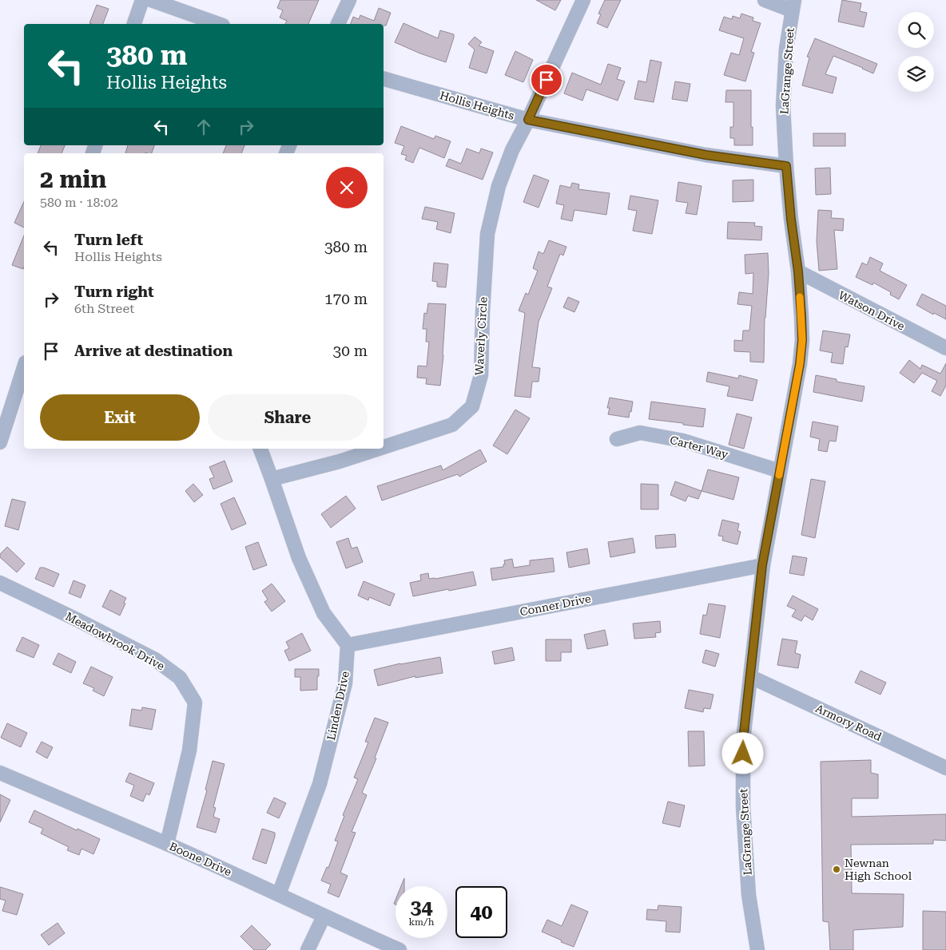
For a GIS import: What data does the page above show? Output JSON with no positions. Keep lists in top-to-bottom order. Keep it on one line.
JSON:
{"streets":{"street":["LaGrange Street","Hollis Heights","Watson Drive","Waverly Circle","Carter Way","Conner Drive","Meadowbrook Drive","Linden Drive","Armory Road","Boone Drive"]},"crossings":[["LaGrange Street","Hollis Heights"],["LaGrange Street","Watson Drive"],["LaGrange Street","Carter Way"],["LaGrange Street","Conner Drive"],["LaGrange Street","Armory Road"],["Hollis Heights","Waverly Circle"],["Conner Drive","Linden Drive"],["Meadowbrook Drive","Boone Drive"],["Linden Drive","Boone Drive"]],"places":["Newnan High School"],"page":{"turn":["380 m","Hollis Heights"],"heading":["2 min","580 m · 18:02"],"list":[{"name":"Turn left","note":"Hollis Heights","value":"380 m"},{"name":"Turn right","note":"6th Street","value":"170 m"},{"name":"Arrive at destination","value":"30 m"}],"buttons":["Exit","Share"],"speed":"34 km/h","limit":"40"}}
